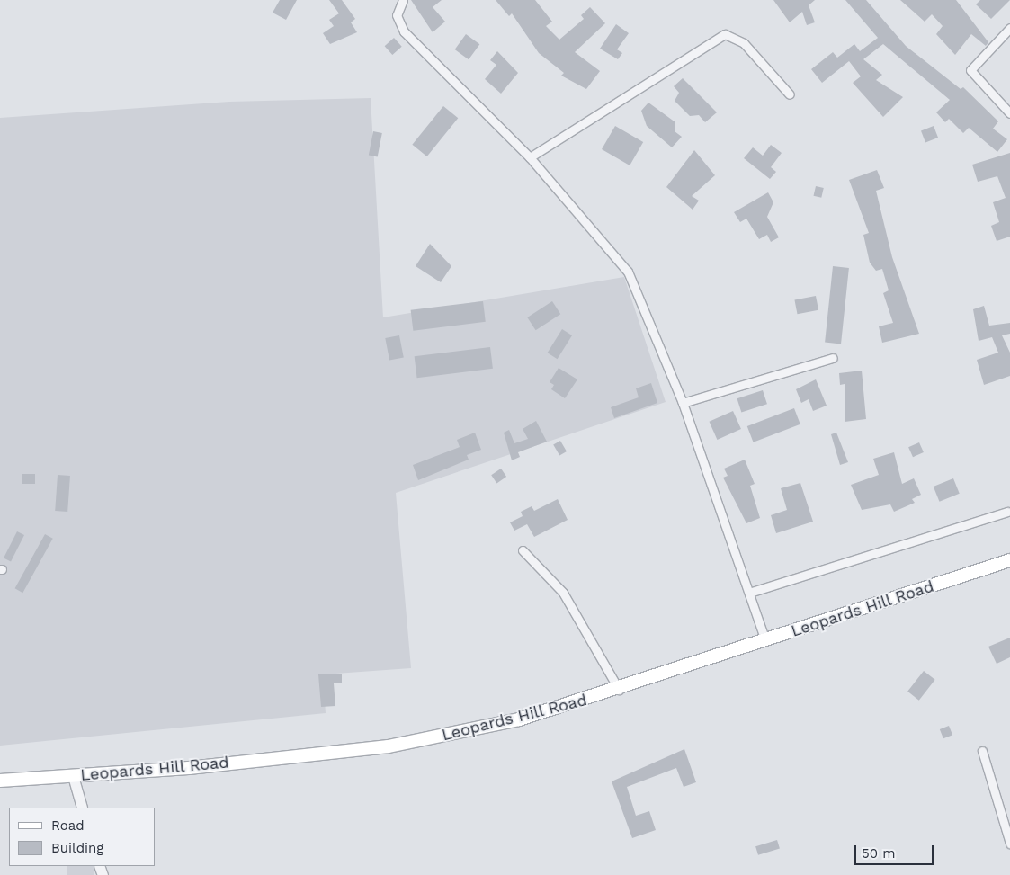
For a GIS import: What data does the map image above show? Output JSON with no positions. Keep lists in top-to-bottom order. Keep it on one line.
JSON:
{"streets":{"main road":["Leopards Hill Road"]},"legend":["Road","Building"],"scale_bar":"50 m"}
